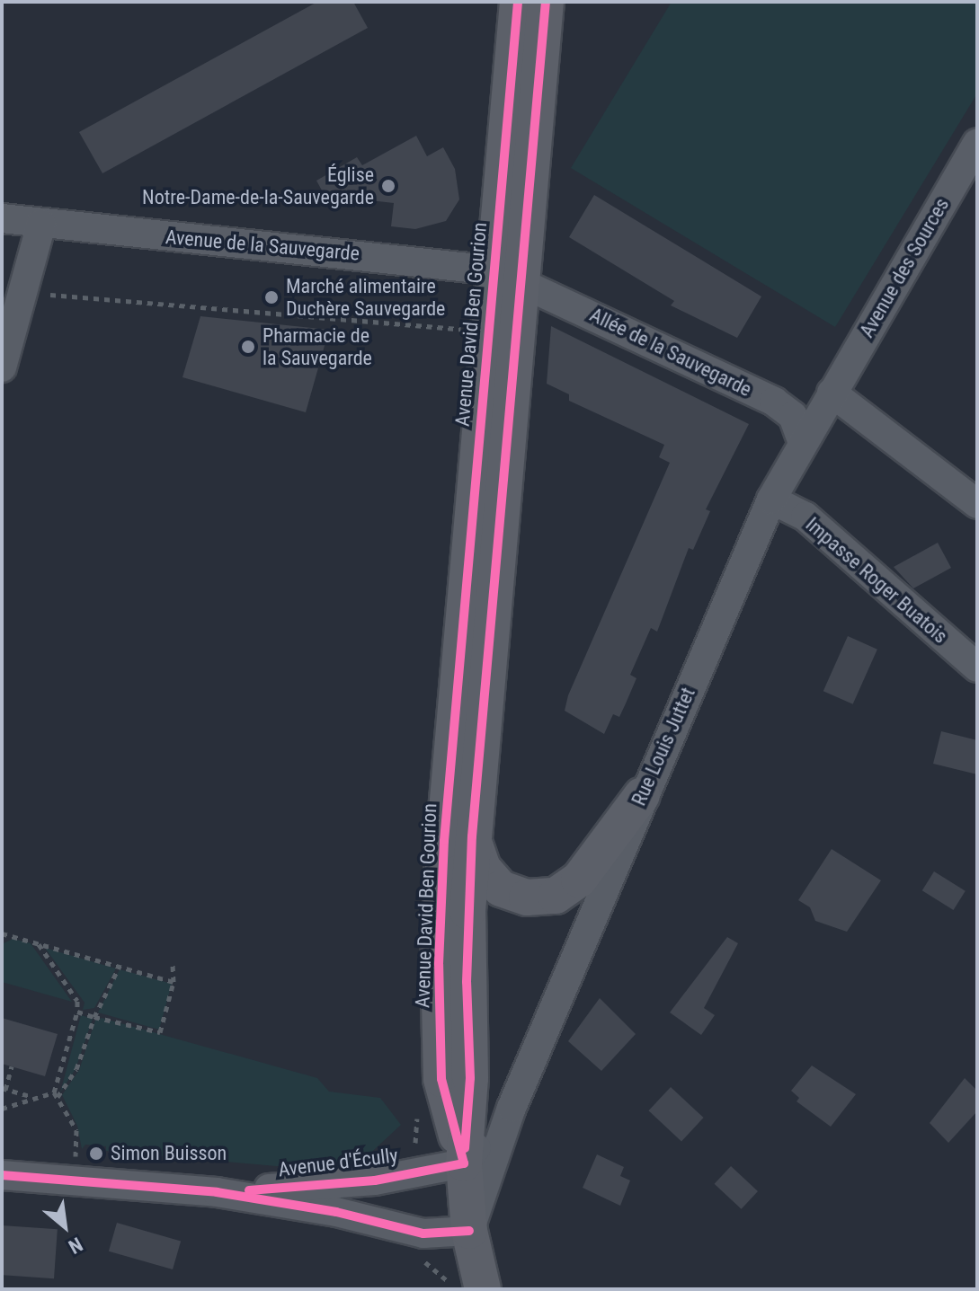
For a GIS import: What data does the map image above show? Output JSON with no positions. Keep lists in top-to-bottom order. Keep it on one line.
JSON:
{"streets":{"main road":["Avenue David Ben Gourion"],"street":["Avenue de la Sauvegarde","Avenue des Sources","Allée de la Sauvegarde","Impasse Roger Buatois","Rue Louis Juttet","Avenue d'Écully"]},"crossings":[["Avenue de la Sauvegarde","Avenue David Ben Gourion"],["Avenue de la Sauvegarde","Allée de la Sauvegarde"],["Avenue des Sources","Rue Louis Juttet"],["Avenue David Ben Gourion","Allée de la Sauvegarde"],["Avenue David Ben Gourion","Rue Louis Juttet"],["Avenue David Ben Gourion","Avenue d'Écully"],["Allée de la Sauvegarde","Rue Louis Juttet"],["Impasse Roger Buatois","Rue Louis Juttet"],["Rue Louis Juttet","Avenue d'Écully"]],"places":["Église Notre-Dame-de-la-Sauvegarde","Marché alimentaire Duchère Sauvegarde","Pharmacie de la Sauvegarde","Simon Buisson"],"north":"bottom right"}
